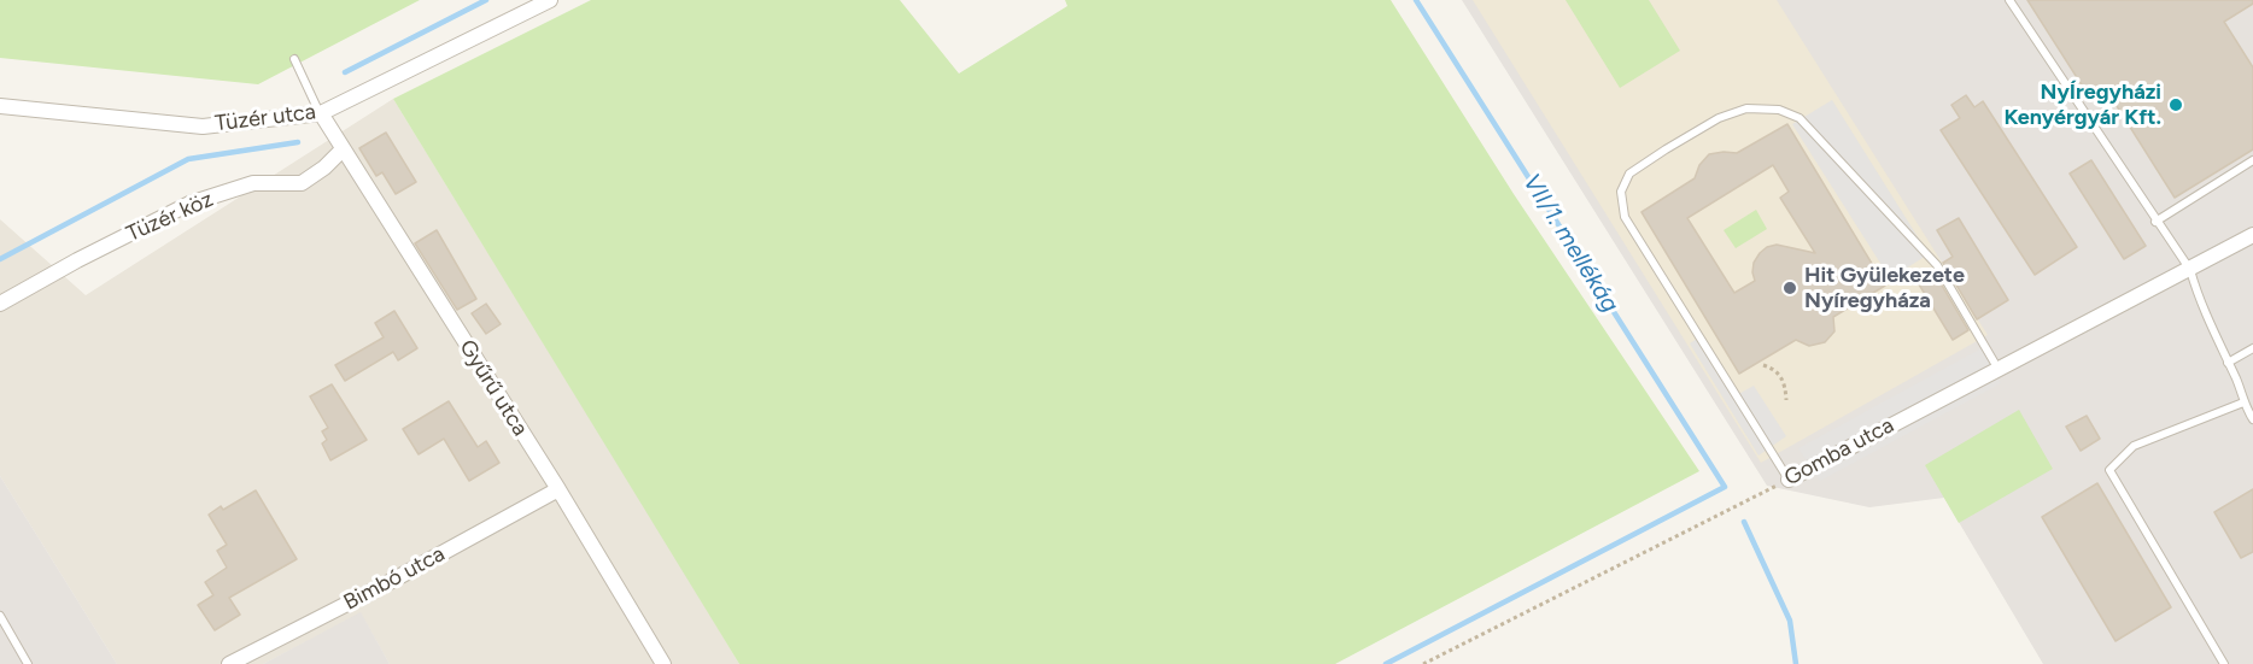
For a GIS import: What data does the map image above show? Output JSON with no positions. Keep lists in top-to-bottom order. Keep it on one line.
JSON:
{"streets":{"street":["Tüzér utca","Tüzér köz","Gyűrű utca","Gomba utca","Bimbó utca"]},"crossings":[["Tüzér utca","Gyűrű utca"],["Tüzér köz","Gyűrű utca"],["Gyűrű utca","Bimbó utca"]],"water":["VII/1. mellékág"],"places":["NyÍregyházi Kenyérgyár Kft.","Hit Gyülekezete Nyíregyháza"]}
